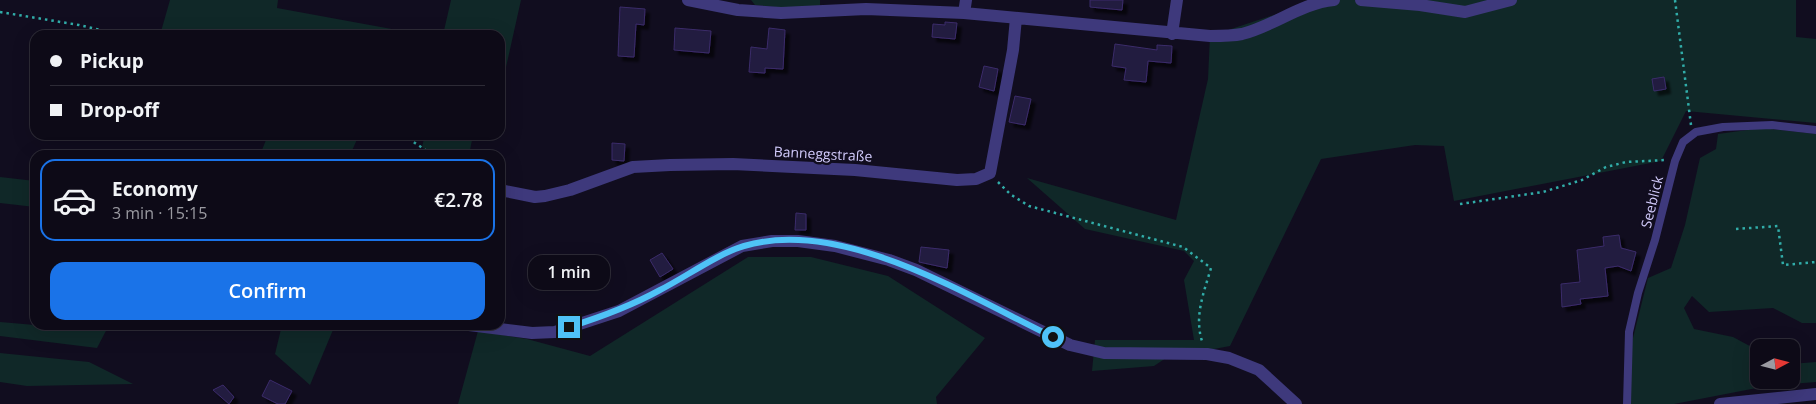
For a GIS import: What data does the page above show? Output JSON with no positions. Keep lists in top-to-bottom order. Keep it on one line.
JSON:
{"streets":{"street":["Banneggstraße"],"lane":["Seeblick"]},"north":"right","page":{"banner":["Pickup","Drop-off"],"list":[{"name":"Economy","note":"3 min · 15:15","value":"€2.78"}],"buttons":"Confirm","bubble":"1 min"}}
